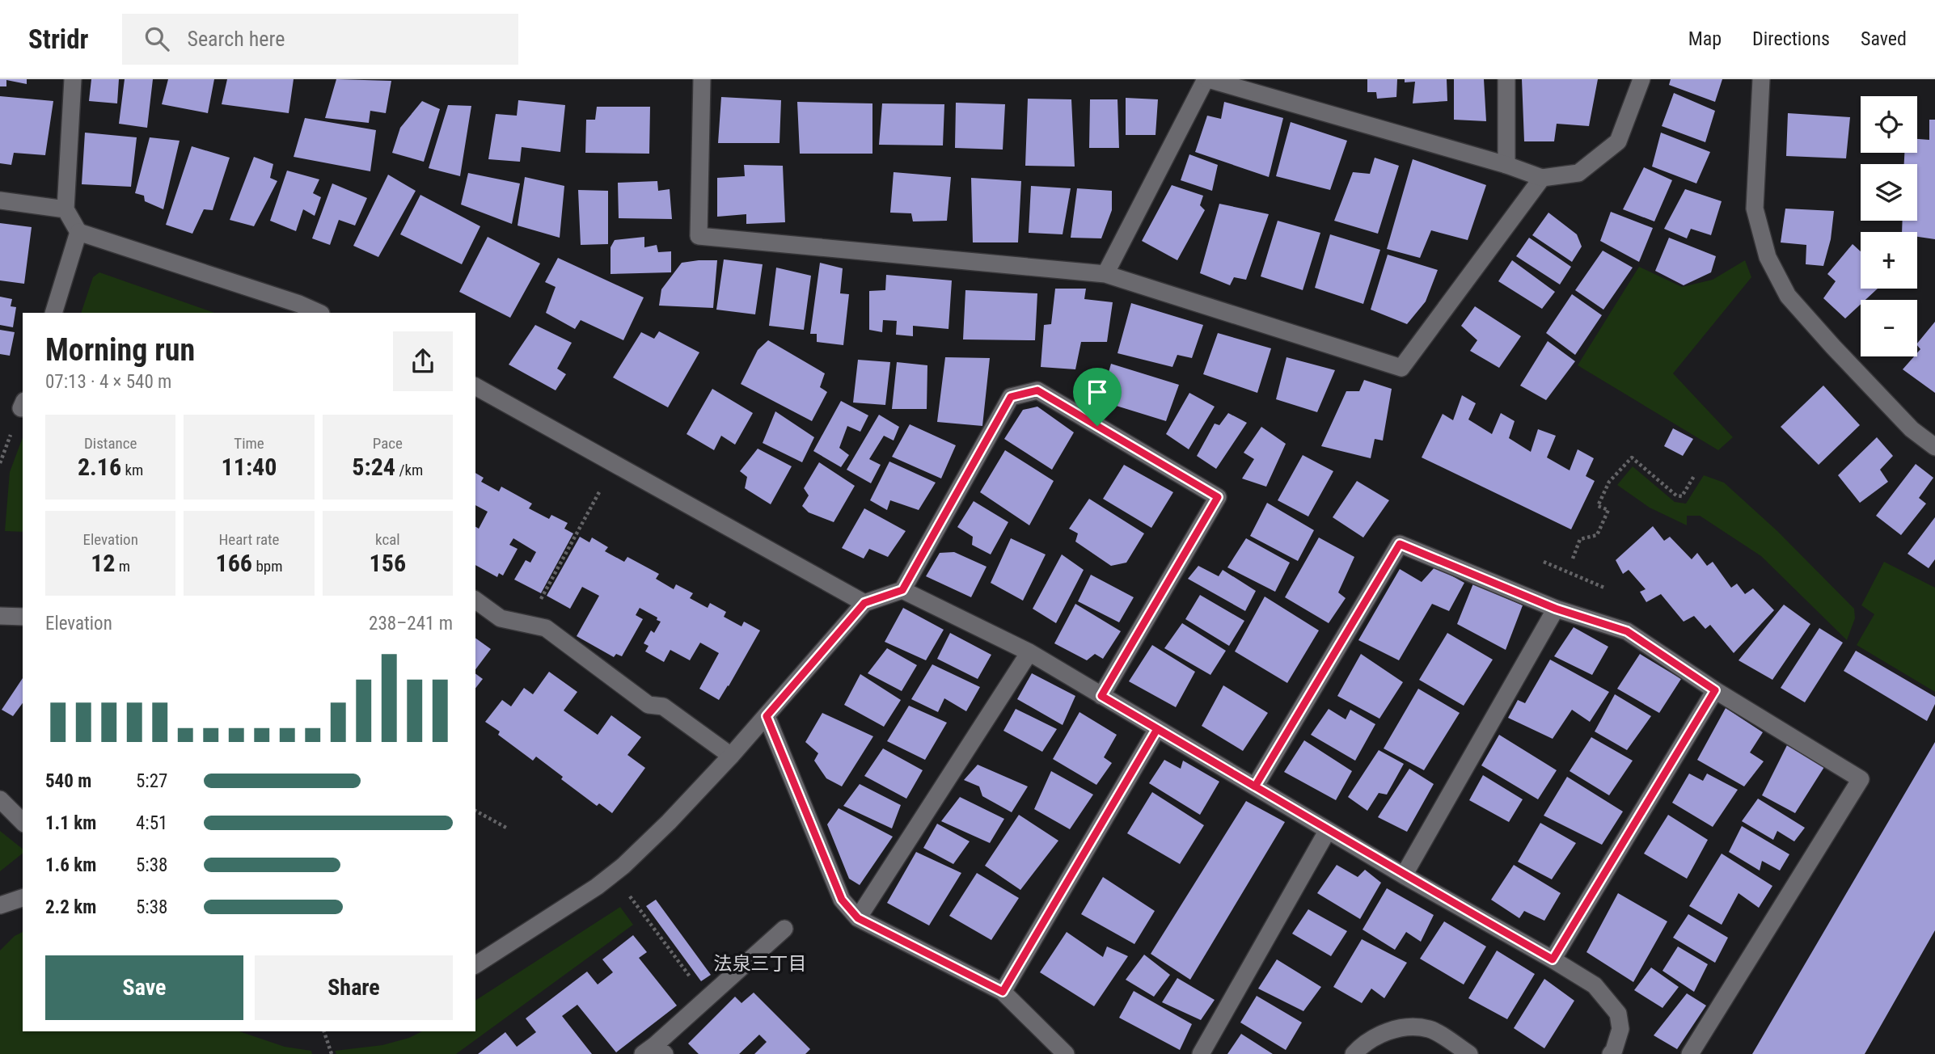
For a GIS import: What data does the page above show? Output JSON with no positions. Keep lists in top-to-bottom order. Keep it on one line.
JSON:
{"districts":["法泉三丁目"],"page":{"header":"Stridr","search":"Search here","nav":["Map","Directions","Saved"],"map_buttons":["+","−"],"heading":["Morning run","07:13 · 4 × 540 m"],"stats":[["Distance","2.16 km"],["Time","11:40"],["Pace","5:24 /km"],["Elevation","12 m"],["Heart rate","166 bpm"],["kcal","156"]],"chart":["Elevation","238–241 m"],"list":[{"name":"540 m","note":"5:27"},{"name":"1.1 km","note":"4:51"},{"name":"1.6 km","note":"5:38"},{"name":"2.2 km","note":"5:38"}],"buttons":["Save","Share"]}}
